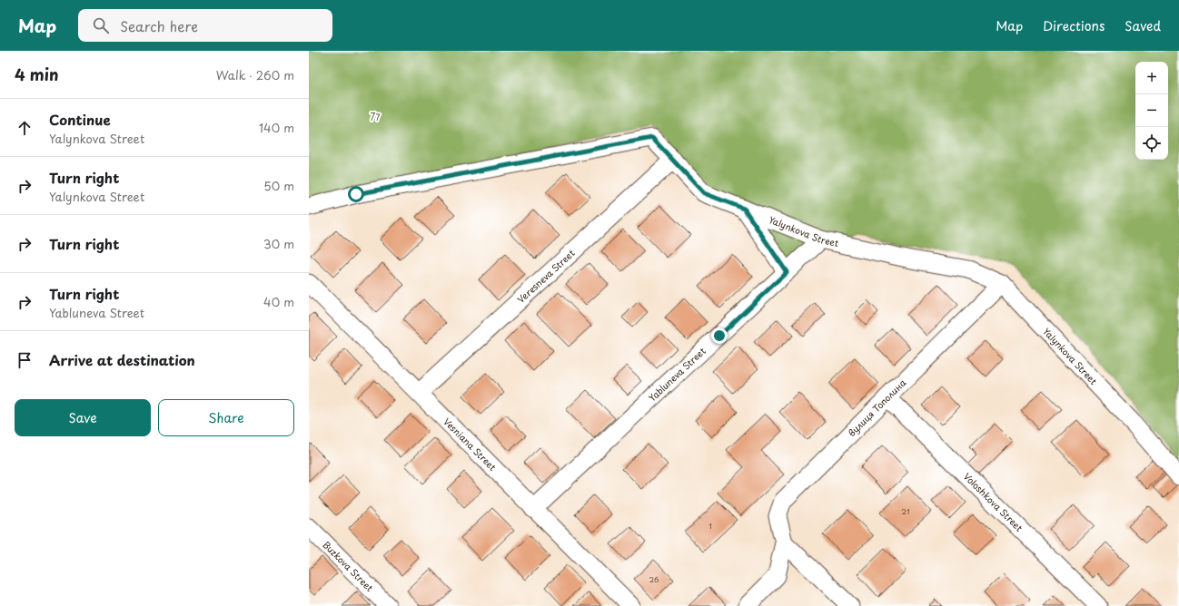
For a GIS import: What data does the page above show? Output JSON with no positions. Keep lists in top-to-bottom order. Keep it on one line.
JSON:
{"streets":{"street":["Yalynkova Street","Veresneva Street","Yabluneva Street","вулиця Тополина","Vesniana Street","Voloshkova Street","Buzkova Street"]},"crossings":[["Yalynkova Street","Veresneva Street"],["Yalynkova Street","Yabluneva Street"],["Yalynkova Street","вулиця Тополина"],["Veresneva Street","Vesniana Street"],["Yabluneva Street","Vesniana Street"],["вулиця Тополина","Voloshkova Street"]],"parks":["77"],"house_numbers":["21","1","26"],"page":{"header":"Map","search":"Search here","nav":["Map","Directions","Saved"],"heading":["4 min","Walk · 260 m"],"map_buttons":["+","−"],"list":[["Continue","Yalynkova Street","140 m"],["Turn right","Yalynkova Street","50 m"],["Turn right","30 m"],["Turn right","Yabluneva Street","40 m"],"Arrive at destination"],"buttons":["Save","Share"]}}
